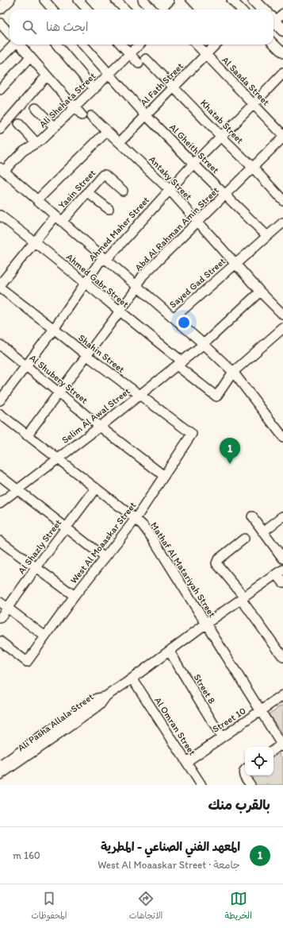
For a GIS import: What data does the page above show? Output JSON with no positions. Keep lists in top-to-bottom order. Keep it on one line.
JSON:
{"streets":{"street":["Al Saada Street","Al Fath Street","Ali Shehata Street","Khatab Street","Al Gheith Street","Antaky Street","Yasin Street","Ahmed Maher Street","Abd Al Rahman Amin Street","Ahmed Gabr Street","Sayed Gad Street","Shahin Street","Al Shubery Street","Selim Al Awal Street","West Al Moaaskar Street","Al Shazly Street","Mathaf Al Matariyah Street","Street 8","Street 10","Ali Pasha Allala Street","Al Omran Street"]},"crossings":[["Al Saada Street","Al Fath Street"],["Al Saada Street","Ahmed Maher Street"],["Al Saada Street","Abd Al Rahman Amin Street"],["Al Fath Street","Khatab Street"],["Al Fath Street","Al Gheith Street"],["Al Fath Street","Antaky Street"],["Ali Shehata Street","Khatab Street"],["Ali Shehata Street","Al Gheith Street"],["Khatab Street","Ahmed Maher Street"],["Khatab Street","Abd Al Rahman Amin Street"],["Al Gheith Street","Ahmed Maher Street"],["Al Gheith Street","Abd Al Rahman Amin Street"],["Al Gheith Street","Sayed Gad Street"],["Antaky Street","Ahmed Maher Street"],["Antaky Street","Abd Al Rahman Amin Street"],["Antaky Street","Sayed Gad Street"],["Antaky Street","Selim Al Awal Street"],["Yasin Street","Ahmed Gabr Street"],["Ahmed Maher Street","Ahmed Gabr Street"],["Ahmed Maher Street","Shahin Street"],["Ahmed Maher Street","Al Shubery Street"],["Abd Al Rahman Amin Street","Ahmed Gabr Street"],["Abd Al Rahman Amin Street","Shahin Street"],["Abd Al Rahman Amin Street","Al Shubery Street"],["Abd Al Rahman Amin Street","Mathaf Al Matariyah Street"],["Ahmed Gabr Street","Selim Al Awal Street"],["Shahin Street","Selim Al Awal Street"],["Shahin Street","West Al Moaaskar Street"],["Al Shubery Street","Selim Al Awal Street"],["Al Shubery Street","West Al Moaaskar Street"],["Selim Al Awal Street","Mathaf Al Matariyah Street"],["West Al Moaaskar Street","Mathaf Al Matariyah Street"],["Al Shazly Street","Mathaf Al Matariyah Street"],["Mathaf Al Matariyah Street","Street 10"],["Mathaf Al Matariyah Street","Ali Pasha Allala Street"],["Street 8","Street 10"],["Street 8","Ali Pasha Allala Street"],["Street 10","Al Omran Street"],["Ali Pasha Allala Street","Al Omran Street"]],"page":{"search":"ابحث هنا","pins":"1","heading":"بالقرب منك","list":[{"mark":"1","name":"المعهد الفني الصناعي - المطرية","note":"جامعة · West Al Moaaskar Street","value":"160 m"}],"nav":["الخريطة","الاتجاهات","المحفوظات"]}}
